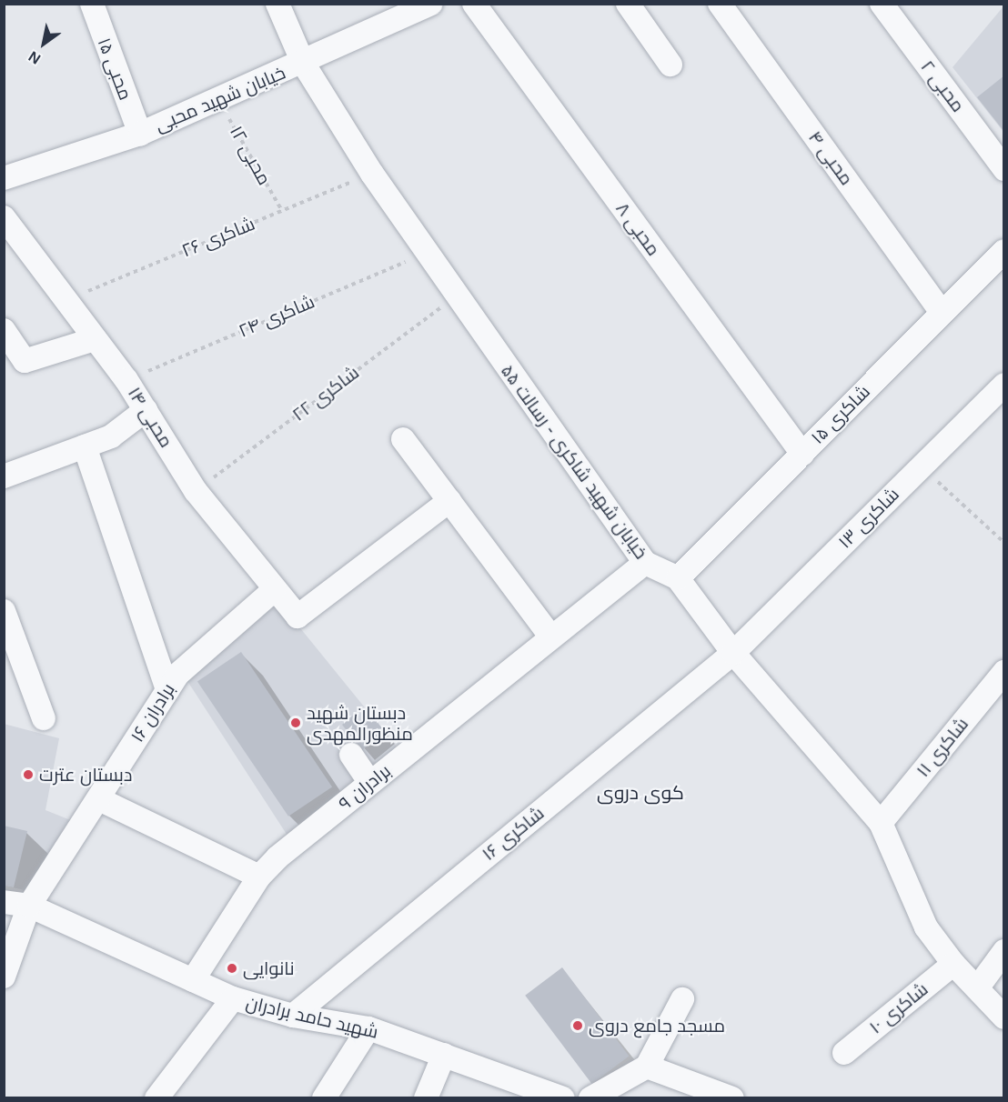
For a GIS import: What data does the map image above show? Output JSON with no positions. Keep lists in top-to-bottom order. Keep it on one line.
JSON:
{"streets":{"street":["محبی ۱۵","محبی ۲","خیابان شهید محبی","محبی ۴","محبی ۸","شاکری ۱۵","محبی ۱۴","خیابان شهید شاکری - رسالت ۵۵","شاکری ۱۳","برادران ۱۶","شاکری ۱۱","برادران ۹","شاکری ۱۶","شاکری ۱۰","شهید حامد برادران"],"path":["محبی ۱۲","شاکری ۲۶","شاکری ۲۴","شاکری ۲۲"]},"crossings":[["محبی ۱۵","خیابان شهید محبی"],["خیابان شهید محبی","محبی ۱۲"],["خیابان شهید محبی","خیابان شهید شاکری - رسالت ۵۵"],["محبی ۱۲","شاکری ۲۶"],["محبی ۴","شاکری ۱۵"],["محبی ۸","شاکری ۱۵"],["شاکری ۲۶","محبی ۱۴"],["شاکری ۲۶","خیابان شهید شاکری - رسالت ۵۵"],["شاکری ۲۴","محبی ۱۴"],["شاکری ۲۴","خیابان شهید شاکری - رسالت ۵۵"],["شاکری ۲۲","محبی ۱۴"],["شاکری ۲۲","خیابان شهید شاکری - رسالت ۵۵"],["شاکری ۱۵","خیابان شهید شاکری - رسالت ۵۵"],["محبی ۱۴","برادران ۱۶"],["خیابان شهید شاکری - رسالت ۵۵","شاکری ۱۳"],["خیابان شهید شاکری - رسالت ۵۵","شاکری ۱۱"],["خیابان شهید شاکری - رسالت ۵۵","برادران ۹"],["خیابان شهید شاکری - رسالت ۵۵","شاکری ۱۶"],["خیابان شهید شاکری - رسالت ۵۵","شاکری ۱۰"],["شاکری ۱۳","شاکری ۱۶"],["برادران ۱۶","شهید حامد برادران"],["برادران ۹","شهید حامد برادران"],["شاکری ۱۶","شهید حامد برادران"]],"districts":["کوی دروی"],"places":["دبستان شهید منظورالمهدی","دبستان عترت","نانوایی","مسجد جامع دروی"],"north":"bottom left"}
